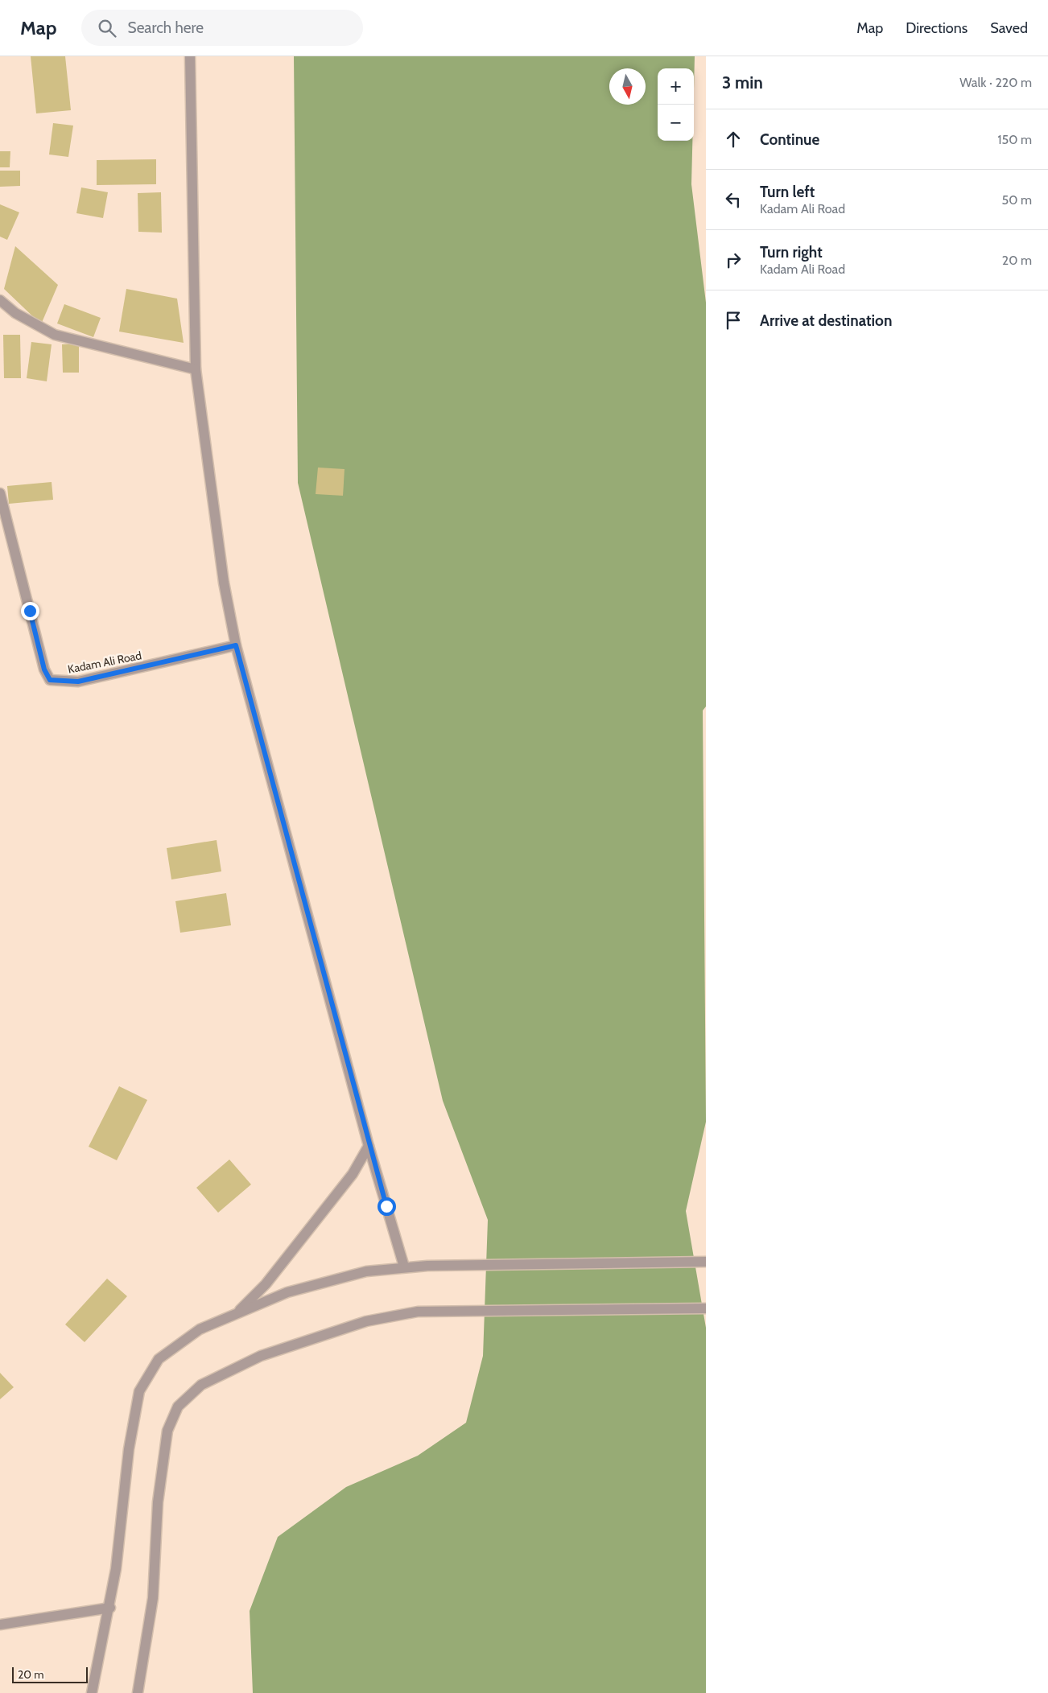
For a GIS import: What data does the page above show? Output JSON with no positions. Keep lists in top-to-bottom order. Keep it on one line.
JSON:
{"streets":{"street":["Kadam Ali Road"]},"scale_bar":"20 m","north":"bottom","page":{"header":"Map","search":"Search here","nav":["Map","Directions","Saved"],"heading":["3 min","Walk · 220 m"],"map_buttons":["+","−"],"list":[["Continue","150 m"],["Turn left","Kadam Ali Road","50 m"],["Turn right","Kadam Ali Road","20 m"],"Arrive at destination"],"scale":"20 m"}}
